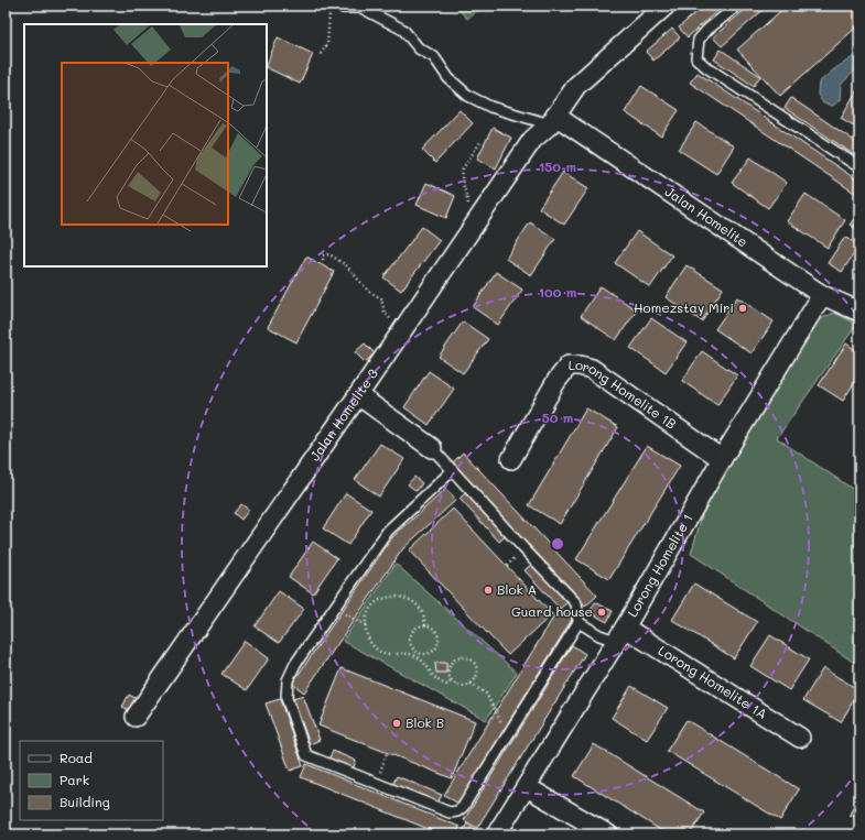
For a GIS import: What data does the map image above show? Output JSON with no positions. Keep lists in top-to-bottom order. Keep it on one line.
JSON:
{"streets":{"street":["Jalan Homelite","Lorong Homelite 1B","Jalan Homelite 3","Lorong Homelite 1","Lorong Homelite 1A"]},"crossings":[["Jalan Homelite","Jalan Homelite 3"],["Jalan Homelite","Lorong Homelite 1"],["Lorong Homelite 1B","Lorong Homelite 1"],["Lorong Homelite 1","Lorong Homelite 1A"]],"places":["Homezstay Miri","Blok A","Guard house","Blok B"],"legend":["Road","Park","Building"],"rings":["150 m","100 m","50 m"]}
